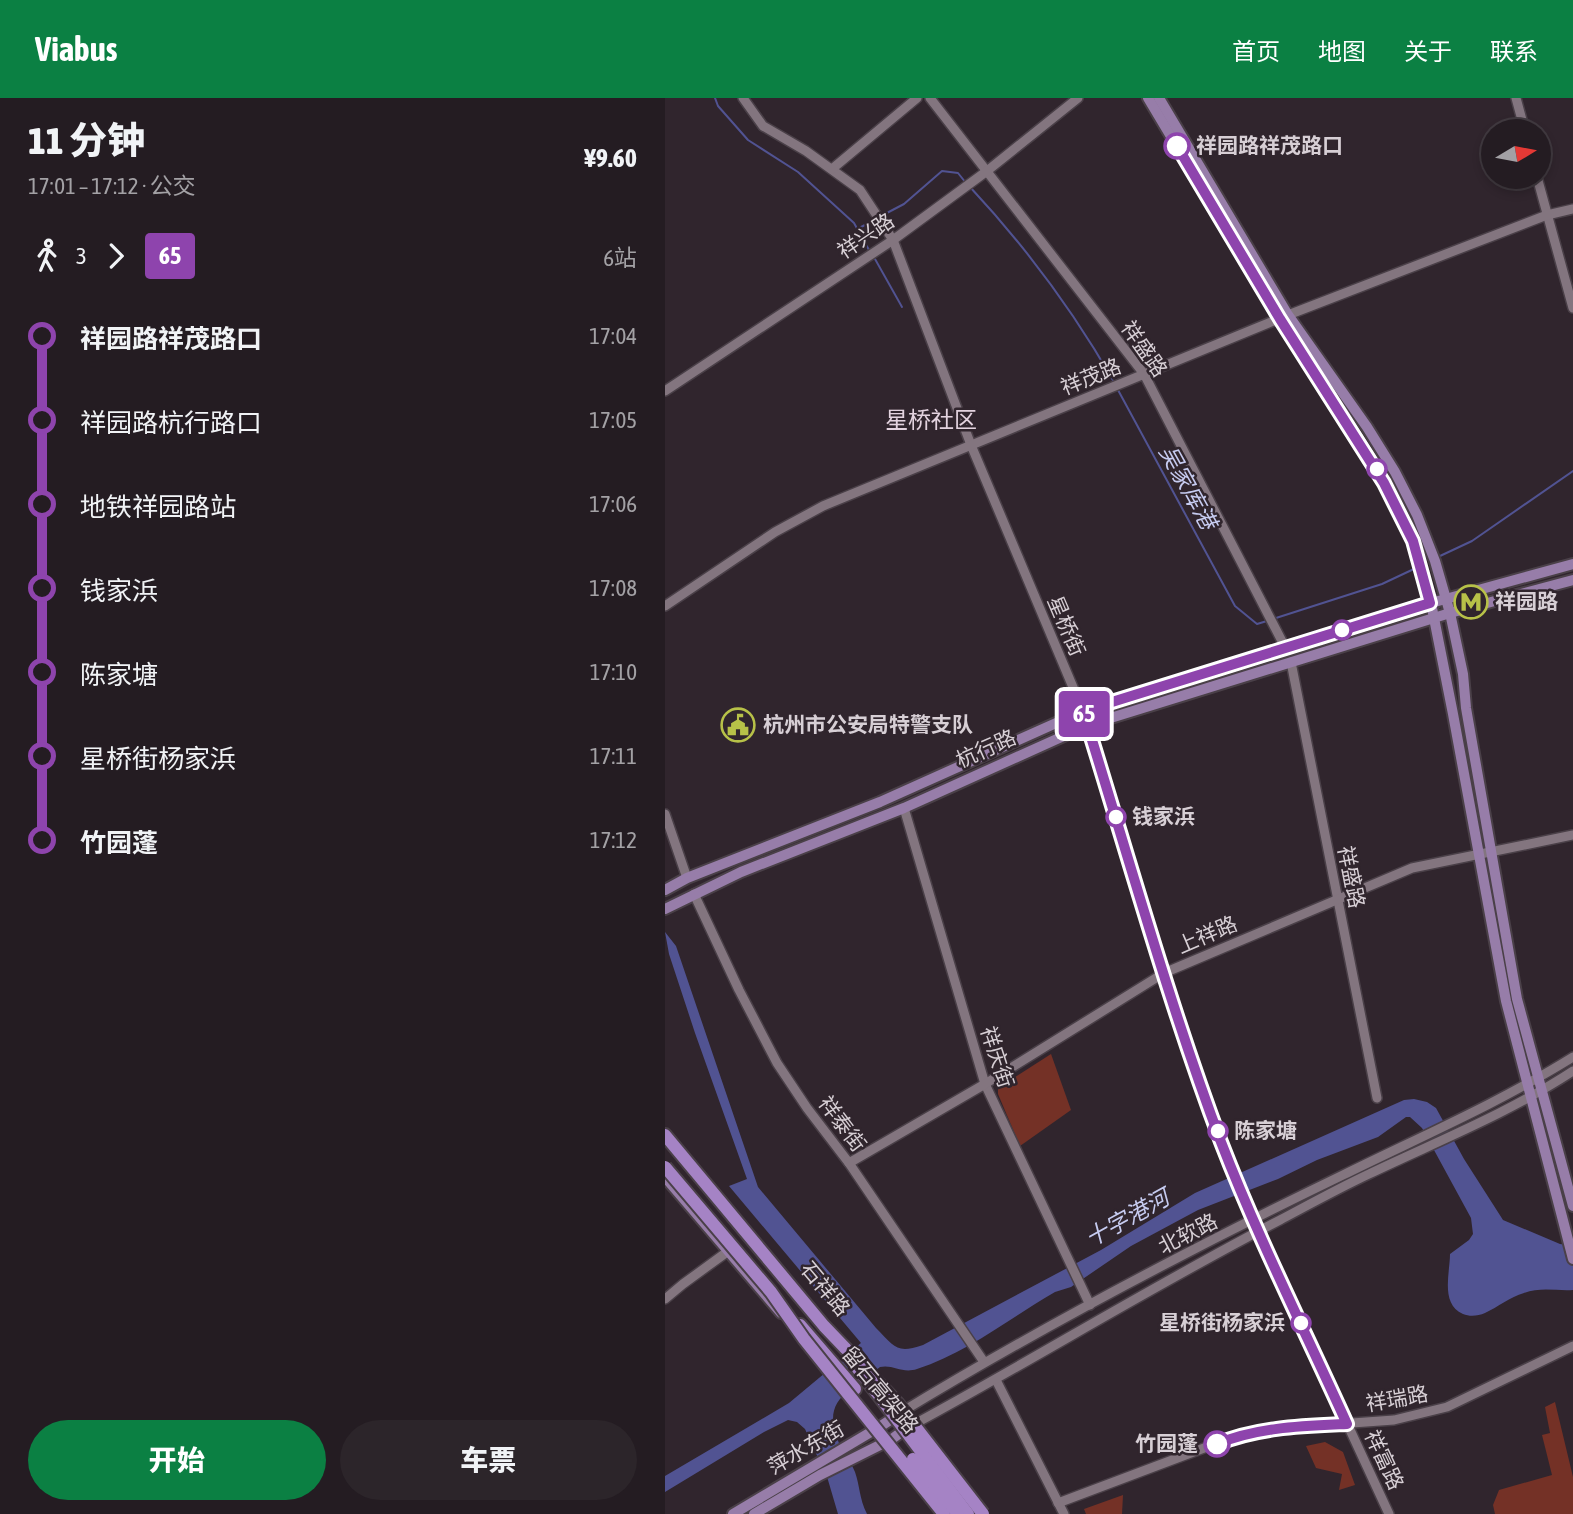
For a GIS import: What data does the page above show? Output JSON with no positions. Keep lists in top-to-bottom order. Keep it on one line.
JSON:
{"streets":{"highway":["留石高架路"],"main road":["杭行路","石祥路","萍水东街"],"street":["祥兴路","祥盛路","祥茂路","星桥街","上祥路","祥庆街","祥泰街","北软路","祥瑞路","祥富路"]},"crossings":[["祥兴路","祥盛路"],["祥兴路","星桥街"],["祥盛路","祥茂路"],["祥盛路","杭行路"],["祥盛路","上祥路"],["祥茂路","星桥街"],["星桥街","杭行路"],["星桥街","上祥路"],["星桥街","北软路"],["星桥街","祥富路"],["杭行路","祥庆街"],["杭行路","祥泰街"],["上祥路","祥庆街"],["上祥路","祥泰街"],["祥庆街","北软路"],["祥泰街","北软路"],["北软路","石祥路"],["北软路","萍水东街"],["北软路","祥富路"],["石祥路","萍水东街"],["祥瑞路","祥富路"]],"districts":["星桥社区"],"water":["吴家库港","十字港河"],"places":{"other":["祥园路祥茂路口","钱家浜","陈家塘","星桥街杨家浜","竹园蓬"],"metro station":["祥园路"],"public building":["杭州市公安局特警支队"]},"lines":["bus line 65"],"north":"right","page":{"header":"Viabus","nav":["首页","地图","关于","联系"],"heading":["11 分钟","17:01 – 17:12 · 公交","¥9.60"],"on_map":"65","legs":["3","65","6站"],"list":[{"name":"祥园路祥茂路口","value":"17:04"},{"name":"祥园路杭行路口","value":"17:05"},{"name":"地铁祥园路站","value":"17:06"},{"name":"钱家浜","value":"17:08"},{"name":"陈家塘","value":"17:10"},{"name":"星桥街杨家浜","value":"17:11"},{"name":"竹园蓬","value":"17:12"}],"buttons":["开始","车票"]}}
